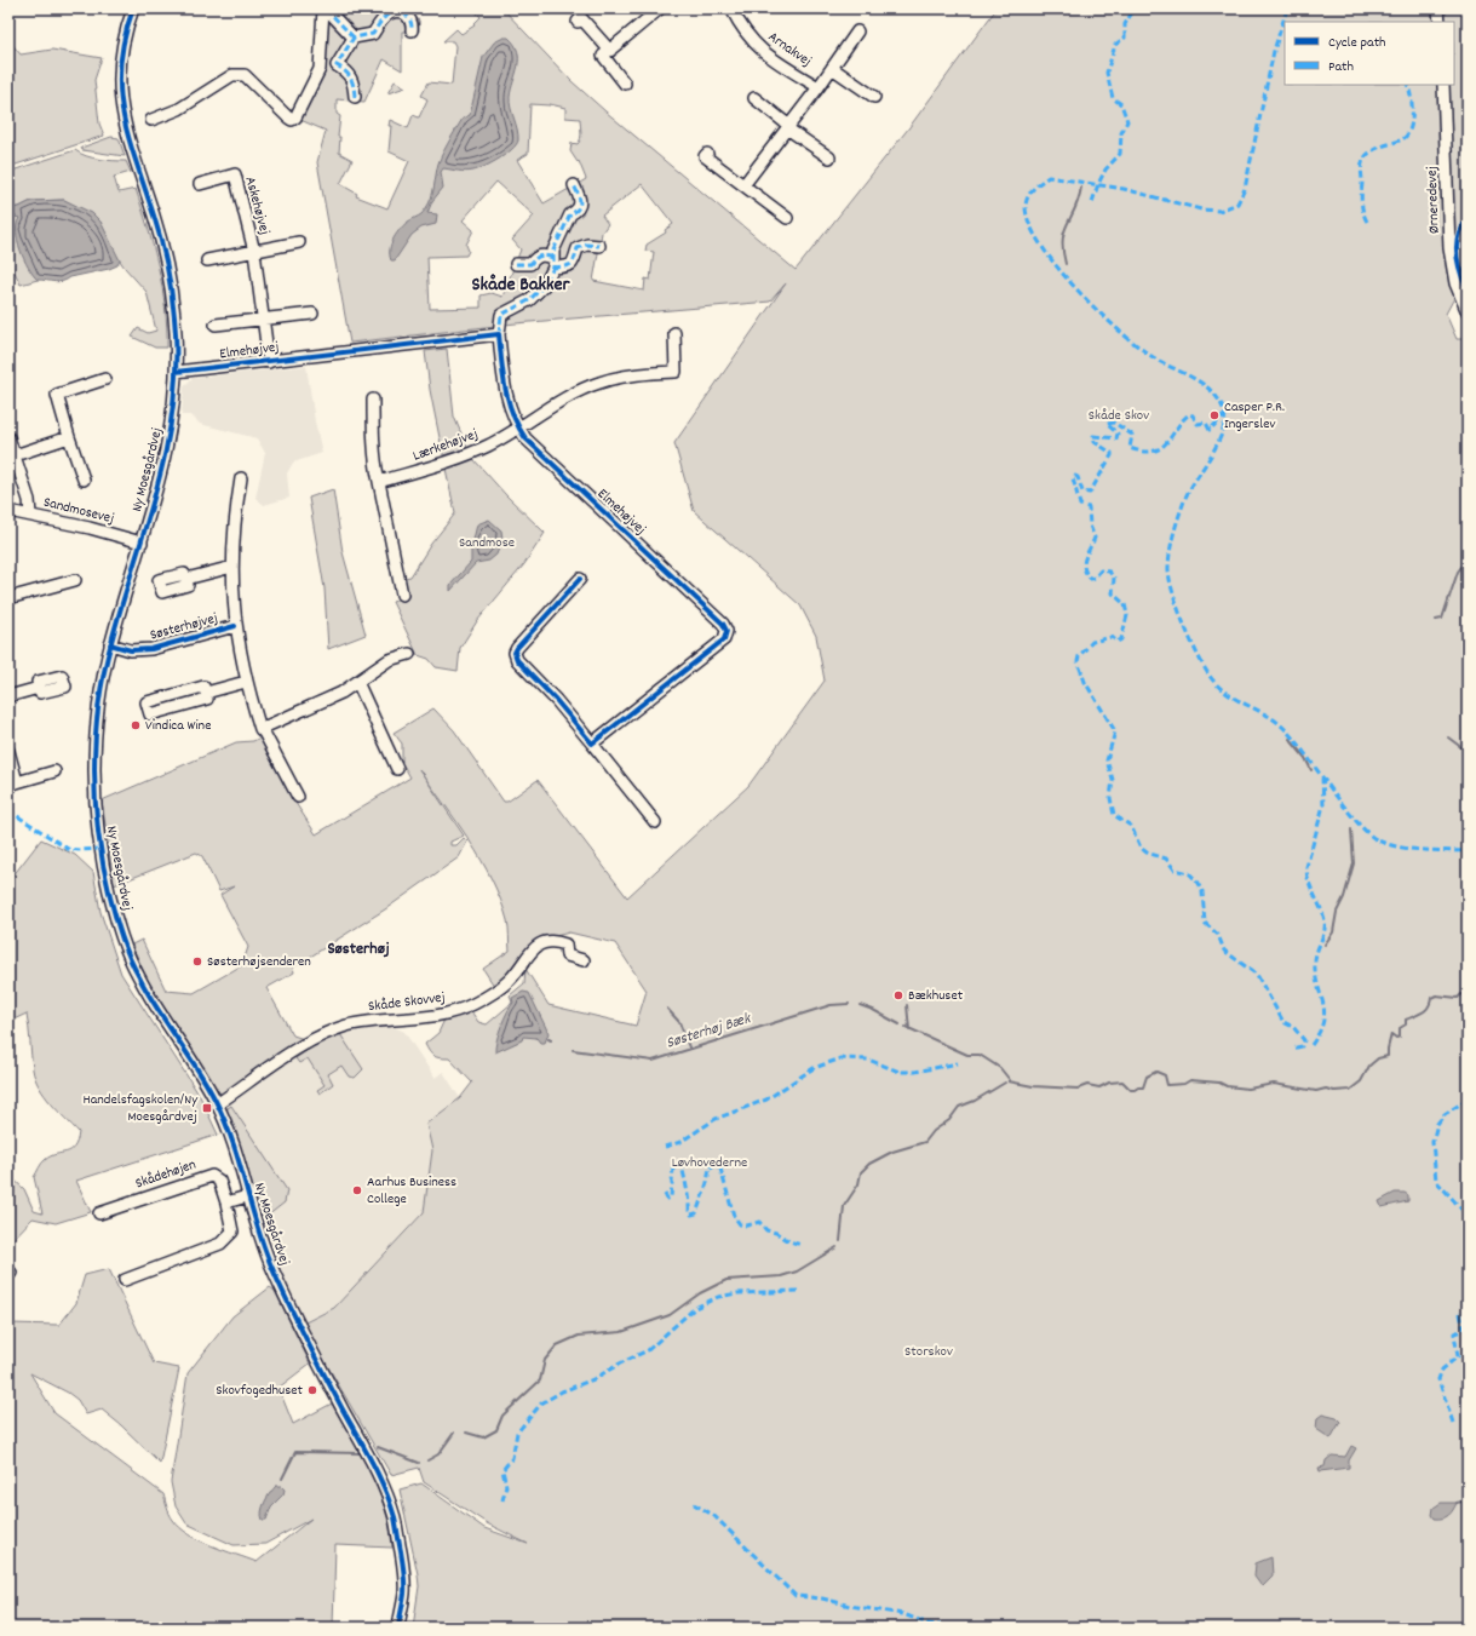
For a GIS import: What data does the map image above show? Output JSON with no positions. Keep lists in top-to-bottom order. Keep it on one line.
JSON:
{"streets":{"street":["Arnakvej","Ørneredevej","Askehøjvej","Elmehøjvej","Lærkehøjvej","Ny Moesgårdvej","Sandmosevej","Søsterhøjvej","Skåde Skovvej","Skådehøjen"]},"crossings":[["Askehøjvej","Elmehøjvej"],["Elmehøjvej","Lærkehøjvej"],["Elmehøjvej","Ny Moesgårdvej"],["Ny Moesgårdvej","Sandmosevej"],["Ny Moesgårdvej","Søsterhøjvej"],["Ny Moesgårdvej","Skåde Skovvej"]],"districts":["Skåde Bakker","Søsterhøj"],"water":["Søsterhøj Bæk"],"parks":["Skåde Skov","Sandmose","Løvhovederne","Storskov"],"places":{"other":["Casper P.R. Ingerslev","Vindica Wine","Søsterhøjsenderen","Bækhuset","Aarhus Business College","Skovfogedhuset"],"transit":["Handelsfagskolen/Ny Moesgårdvej"]},"legend":["Cycle path","Path"]}
